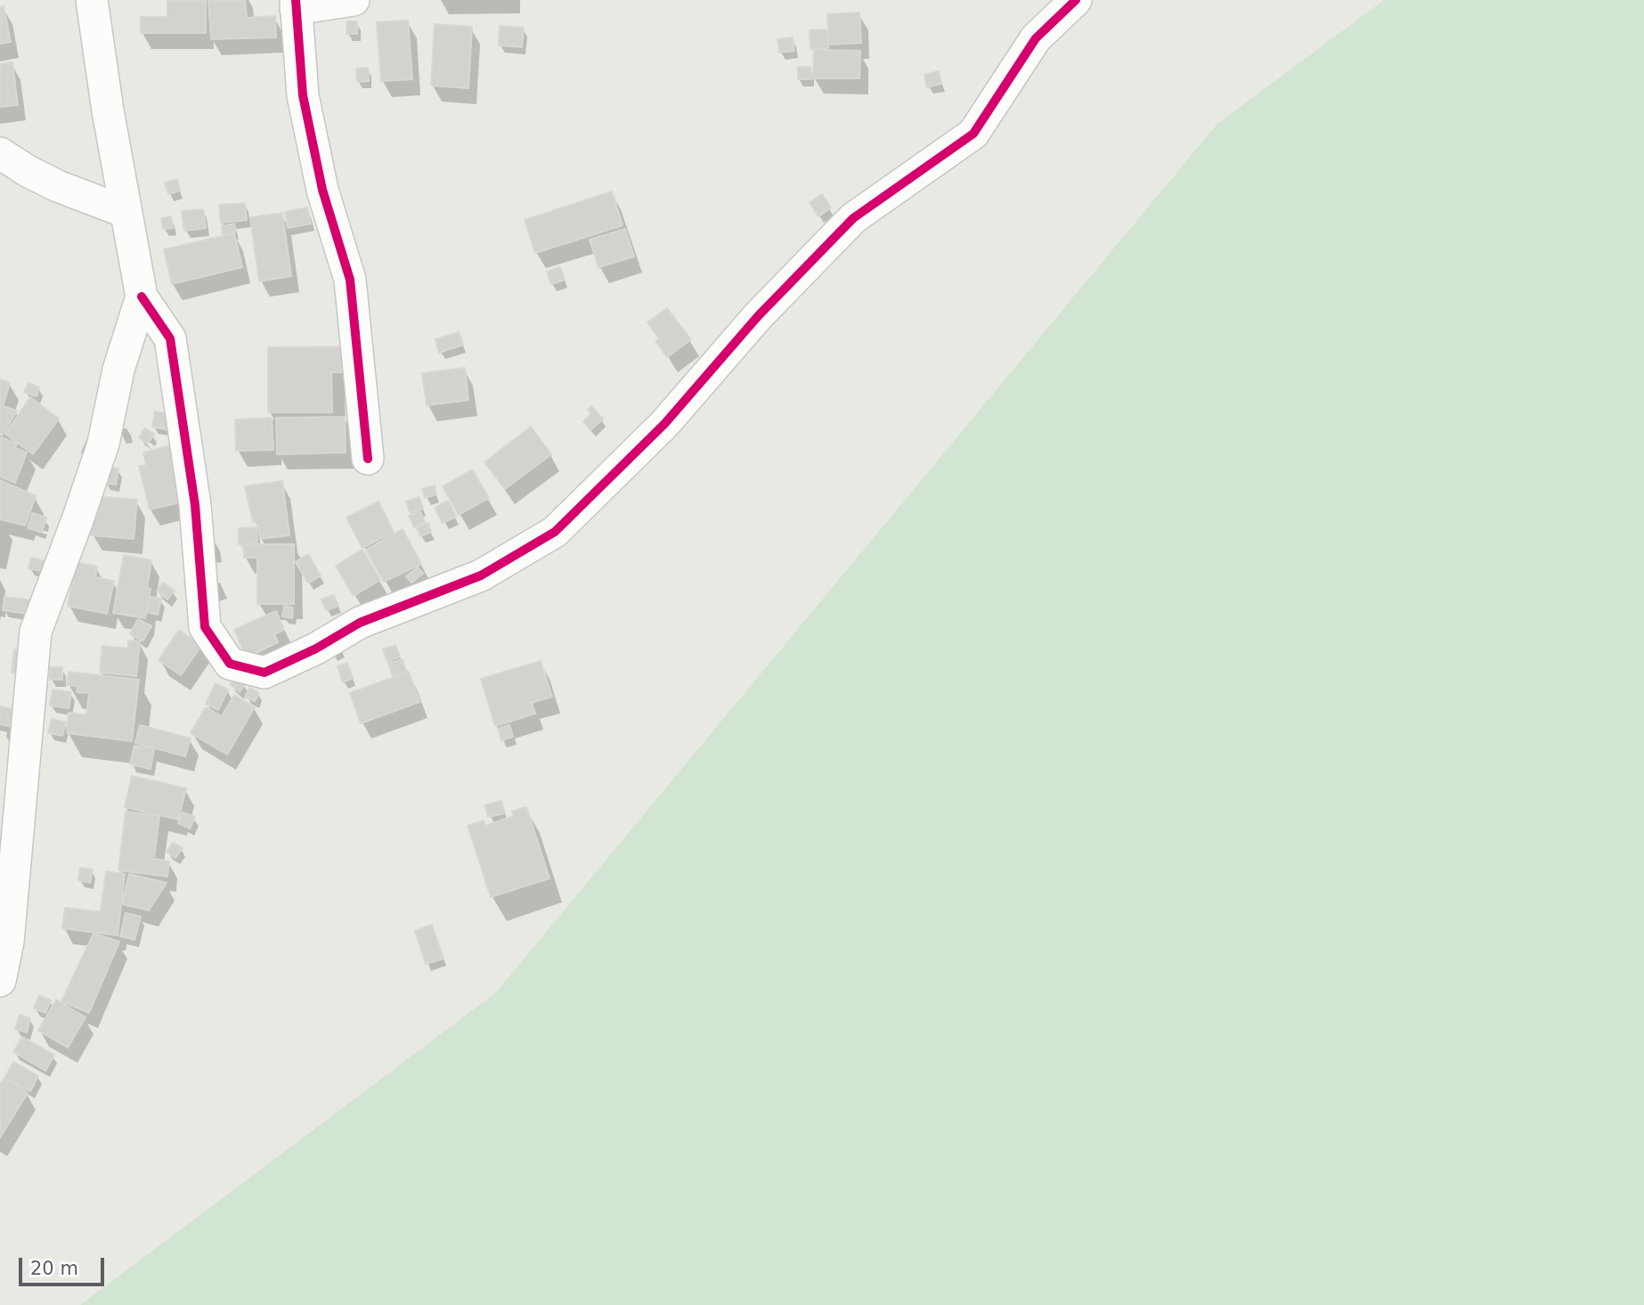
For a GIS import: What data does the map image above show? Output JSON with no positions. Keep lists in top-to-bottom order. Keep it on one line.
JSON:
{"scale_bar":"20 m"}
